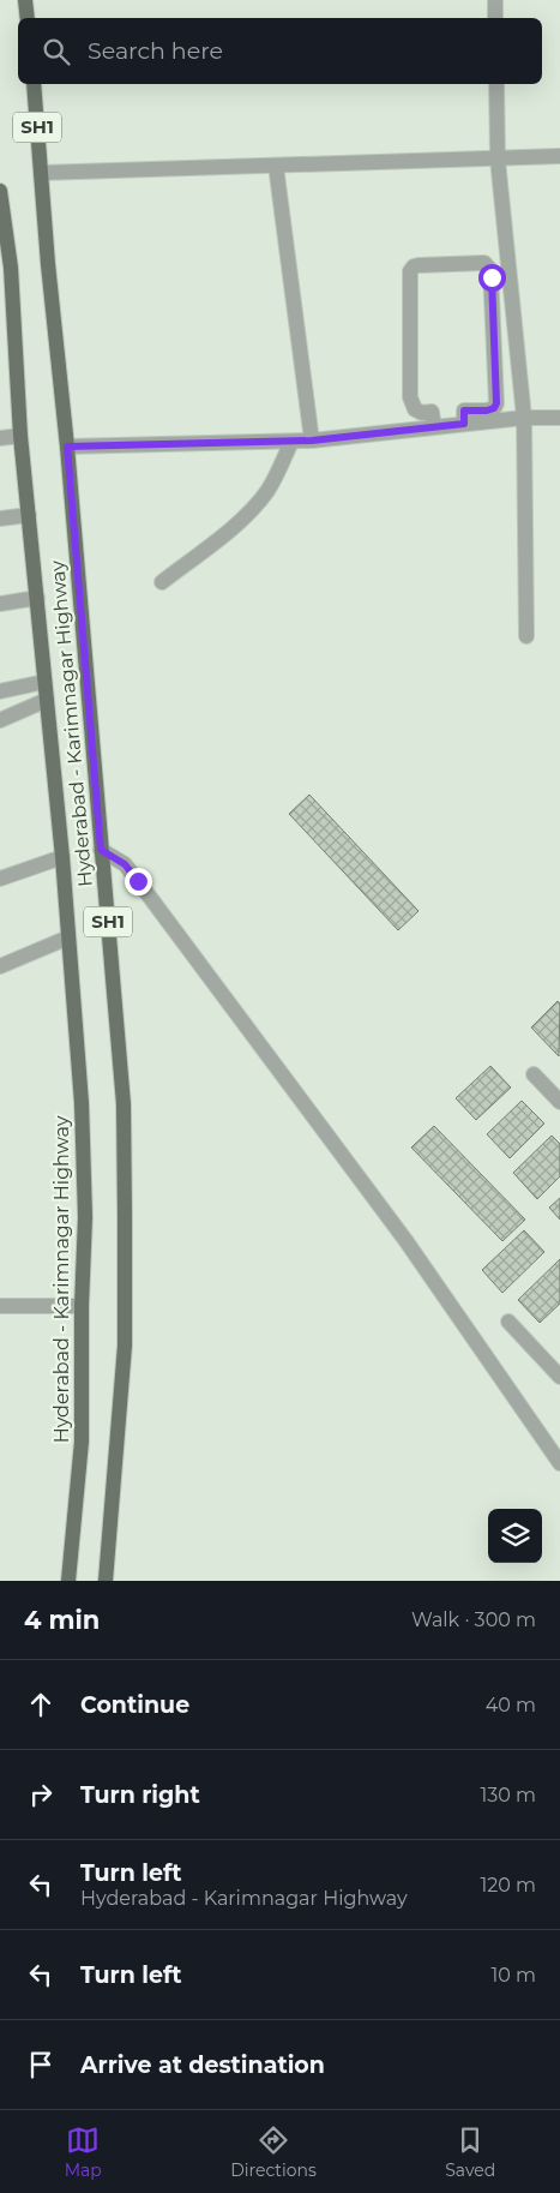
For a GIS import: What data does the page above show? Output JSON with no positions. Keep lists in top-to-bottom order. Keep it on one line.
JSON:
{"streets":{"main road":["SH1","Hyderabad - Karimnagar Highway"]},"page":{"search":"Search here","heading":["4 min","Walk · 300 m"],"list":[["Continue","40 m"],["Turn right","130 m"],["Turn left","Hyderabad - Karimnagar Highway","120 m"],["Turn left","10 m"],"Arrive at destination"],"nav":["Map","Directions","Saved"]}}
